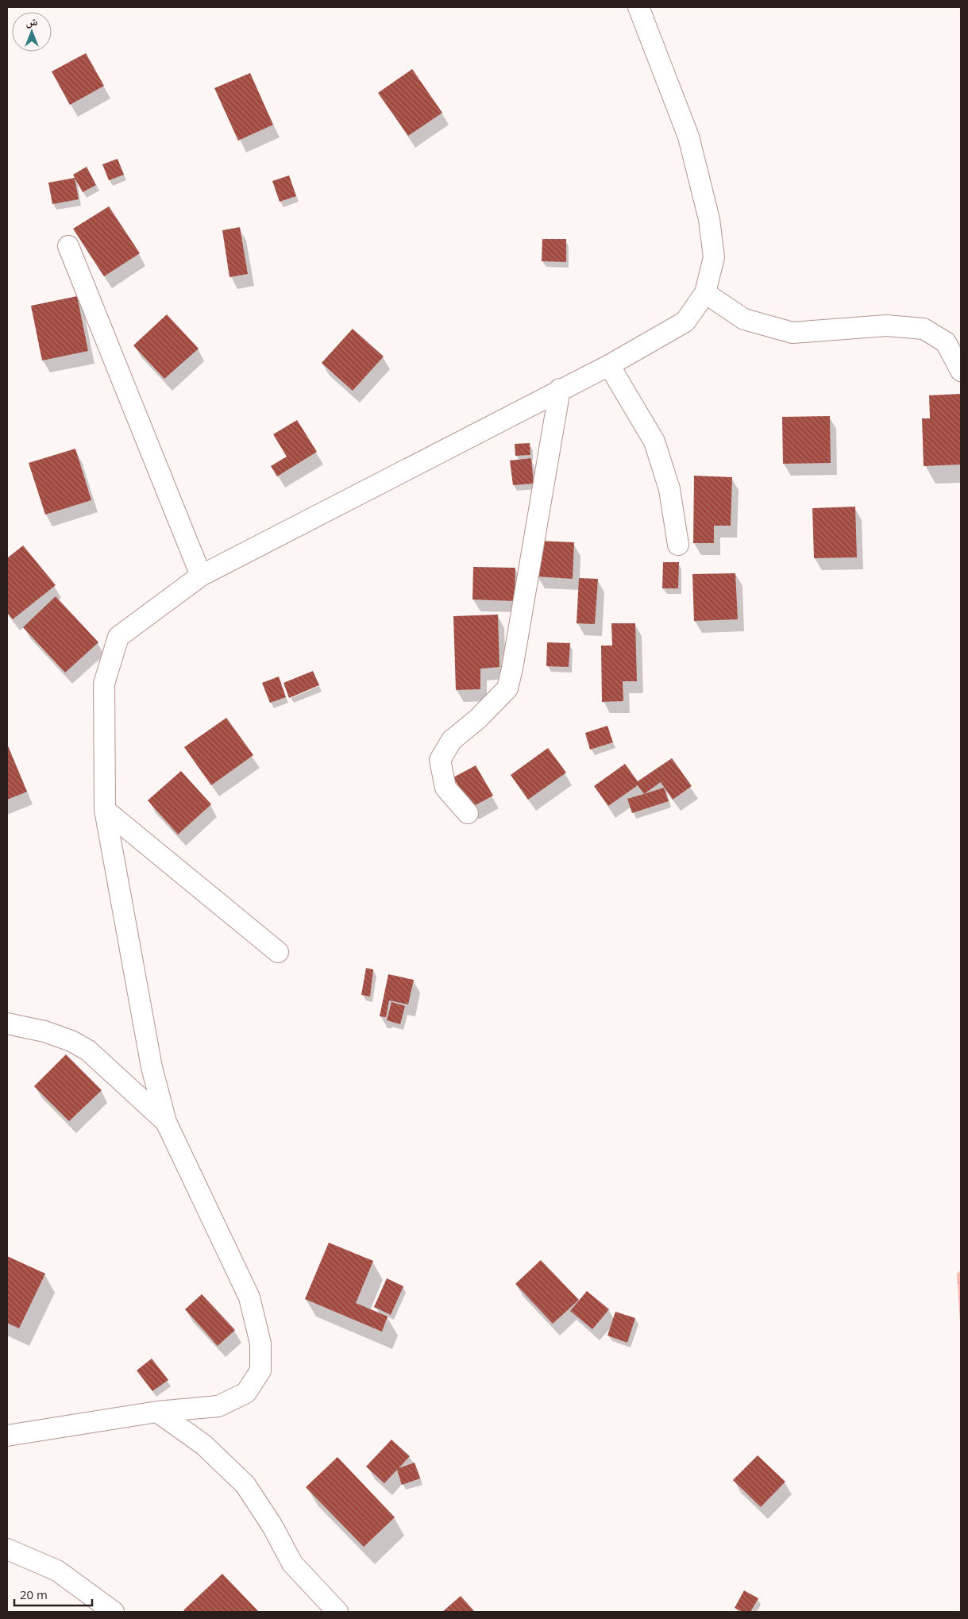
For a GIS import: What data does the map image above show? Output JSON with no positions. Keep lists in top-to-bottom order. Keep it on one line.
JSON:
{"scale_bar":"20 m","north":"top"}
